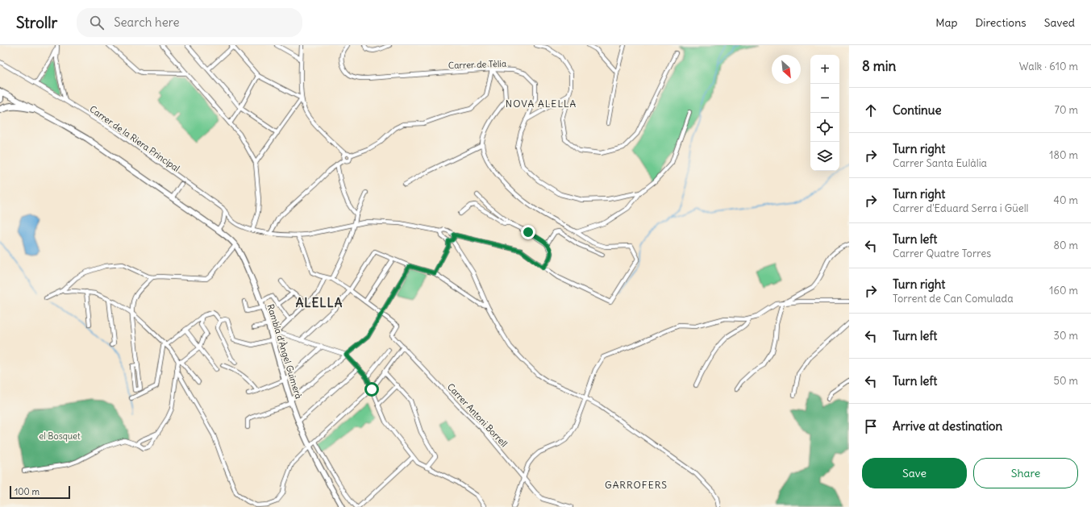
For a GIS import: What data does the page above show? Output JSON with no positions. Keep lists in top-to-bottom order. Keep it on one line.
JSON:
{"streets":{"main road":["Rambla d'Àngel Guimerà"],"street":["Carrer de Tèlia","Carrer de la Riera Principal","Carrer Antoni Borrell"]},"districts":["NOVA ALELLA","ALELLA","GARROFERS"],"parks":["el Bosquet"],"scale_bar":"100 m","north":"bottom right","page":{"header":"Strollr","search":"Search here","nav":["Map","Directions","Saved"],"heading":["8 min","Walk · 610 m"],"map_buttons":["+","−"],"list":[["Continue","70 m"],["Turn right","Carrer Santa Eulàlia","180 m"],["Turn right","Carrer d'Eduard Serra i Güell","40 m"],["Turn left","Carrer Quatre Torres","80 m"],["Turn right","Torrent de Can Comulada","160 m"],["Turn left","30 m"],["Turn left","50 m"],"Arrive at destination"],"buttons":["Save","Share"],"scale":"100 m"}}
